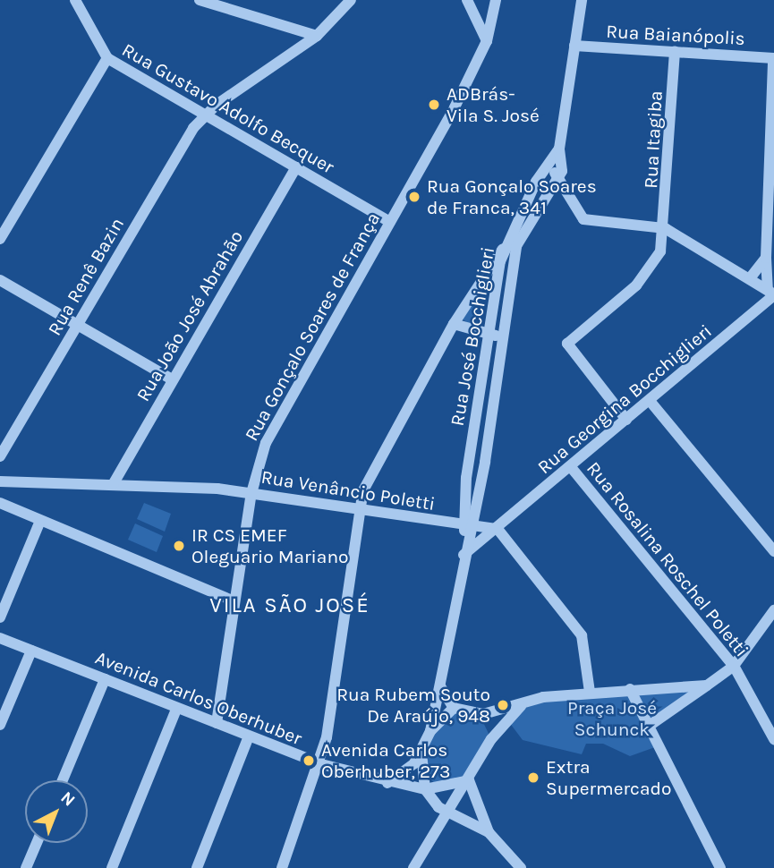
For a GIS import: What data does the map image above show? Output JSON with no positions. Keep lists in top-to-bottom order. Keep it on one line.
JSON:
{"streets":{"street":["Rua Baianópolis","Rua Gustavo Adolfo Becquer","Rua Itagiba","Rua Renê Bazin","Rua João José Abrahão","Rua Gonçalo Soares de França","Rua José Bocchiglieri","Rua Georgina Bocchiglieri","Rua Venâncio Poletti","Rua Rosalina Roschel Poletti","Avenida Carlos Oberhuber"]},"crossings":[["Rua Baianópolis","Rua Itagiba"],["Rua Gustavo Adolfo Becquer","Rua Renê Bazin"],["Rua Gustavo Adolfo Becquer","Rua João José Abrahão"],["Rua Gustavo Adolfo Becquer","Rua Gonçalo Soares de França"],["Rua Itagiba","Rua Georgina Bocchiglieri"],["Rua João José Abrahão","Rua Venâncio Poletti"],["Rua Gonçalo Soares de França","Rua Venâncio Poletti"],["Rua Gonçalo Soares de França","Avenida Carlos Oberhuber"],["Rua José Bocchiglieri","Rua Venâncio Poletti"],["Rua Georgina Bocchiglieri","Rua Venâncio Poletti"],["Rua Georgina Bocchiglieri","Rua Rosalina Roschel Poletti"]],"districts":["VILA SÃO JOSÉ"],"parks":["Praça José Schunck"],"places":["ADBrás- Vila S. José","Rua Gonçalo Soares de Franca, 341","IR CS EMEF Oleguario Mariano","Rua Rubem Souto De Araújo, 948","Avenida Carlos Oberhuber, 273","Extra Supermercado"],"north":"top right"}
